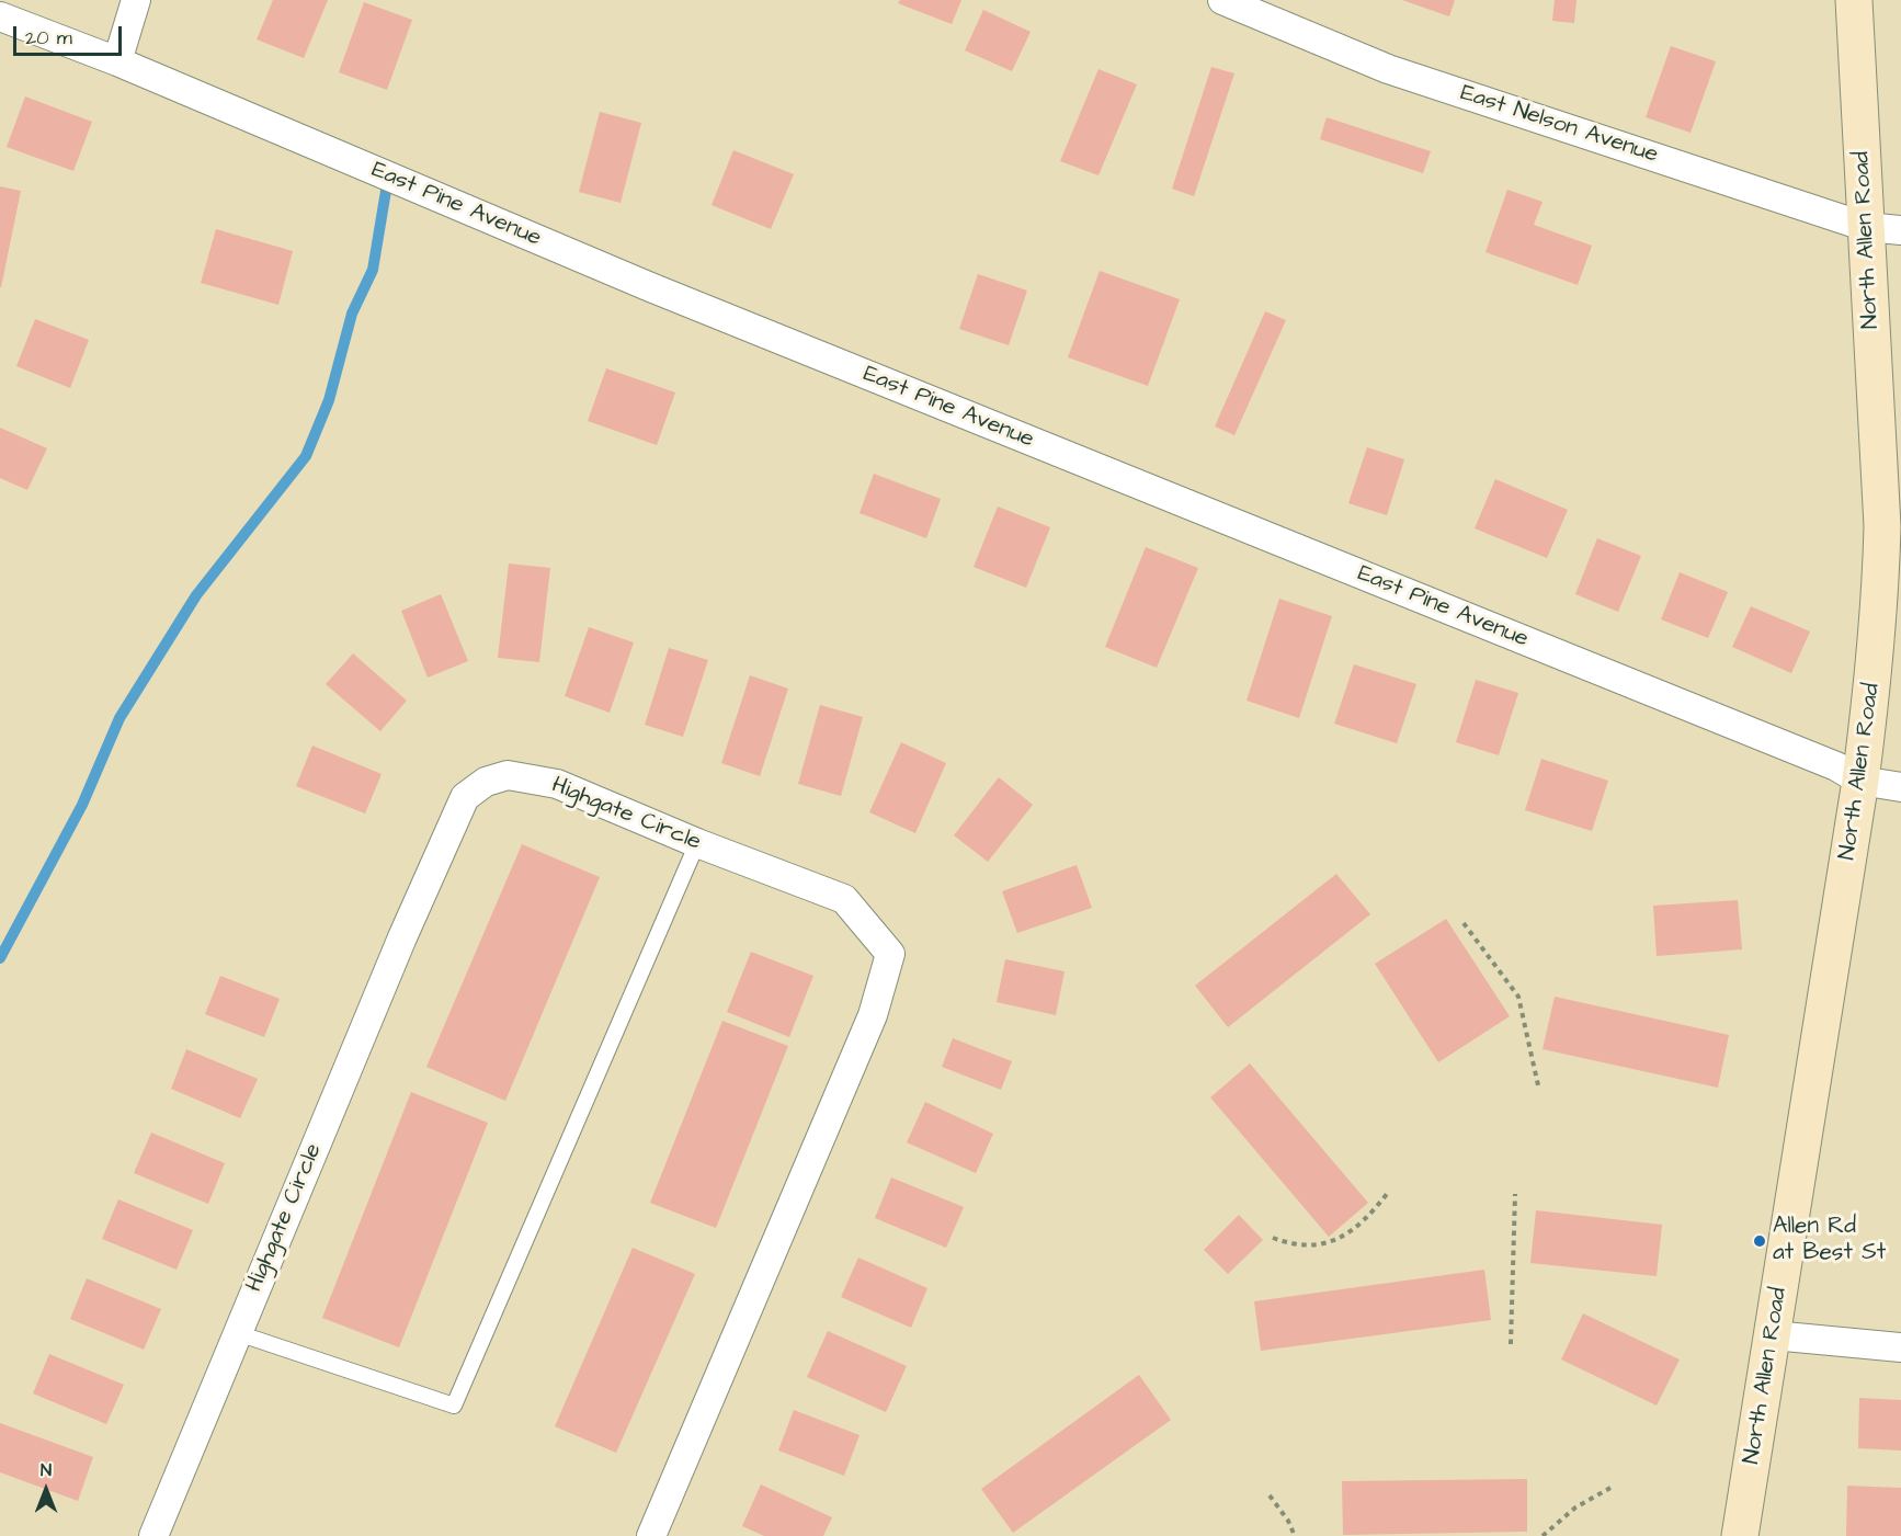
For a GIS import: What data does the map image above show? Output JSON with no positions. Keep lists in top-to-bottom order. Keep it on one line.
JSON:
{"streets":{"street":["East Nelson Avenue","East Pine Avenue","North Allen Road","Highgate Circle"]},"crossings":[["East Nelson Avenue","North Allen Road"],["East Pine Avenue","North Allen Road"]],"places":["Allen Rd at Best St"],"scale_bar":"20 m","north":"top"}
